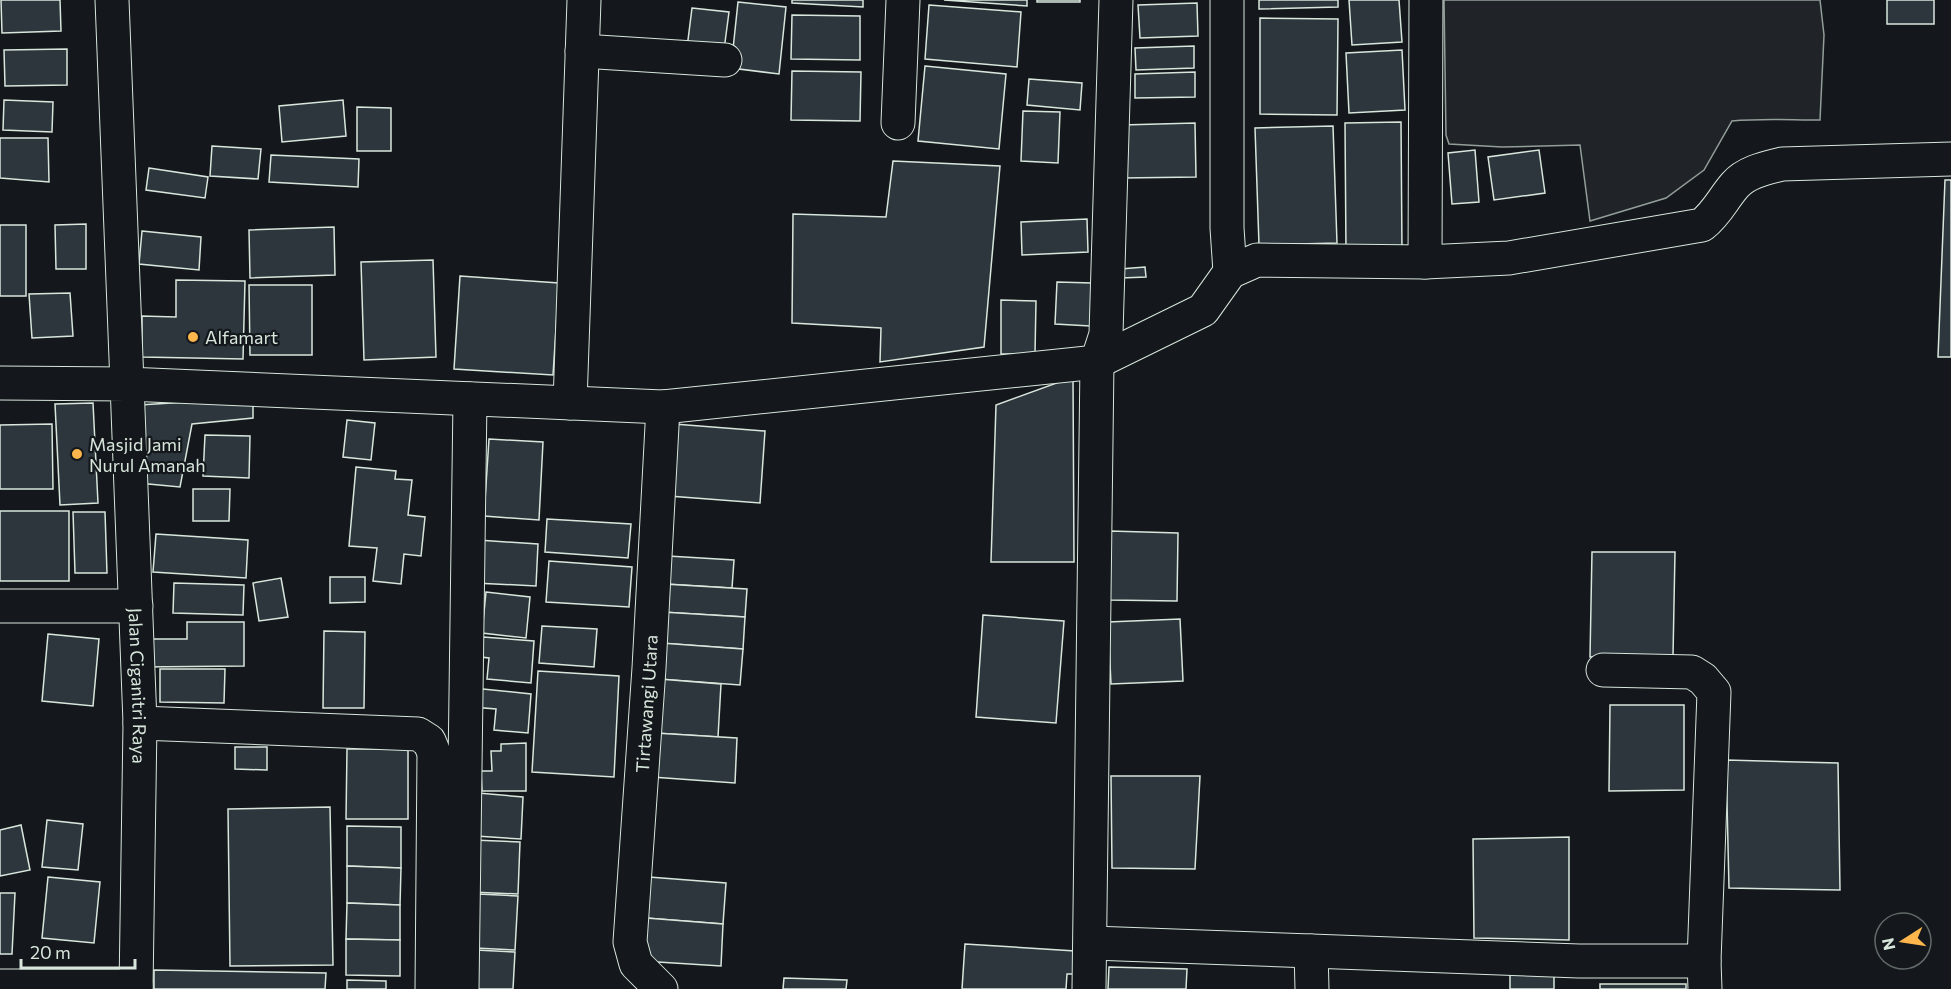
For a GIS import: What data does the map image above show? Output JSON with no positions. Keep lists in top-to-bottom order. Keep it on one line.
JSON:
{"streets":{"street":["Jalan Ciganitri Raya","Tirtawangi Utara"]},"places":["Alfamart","Masjid Jami Nurul Amanah"],"scale_bar":"20 m","north":"left"}
